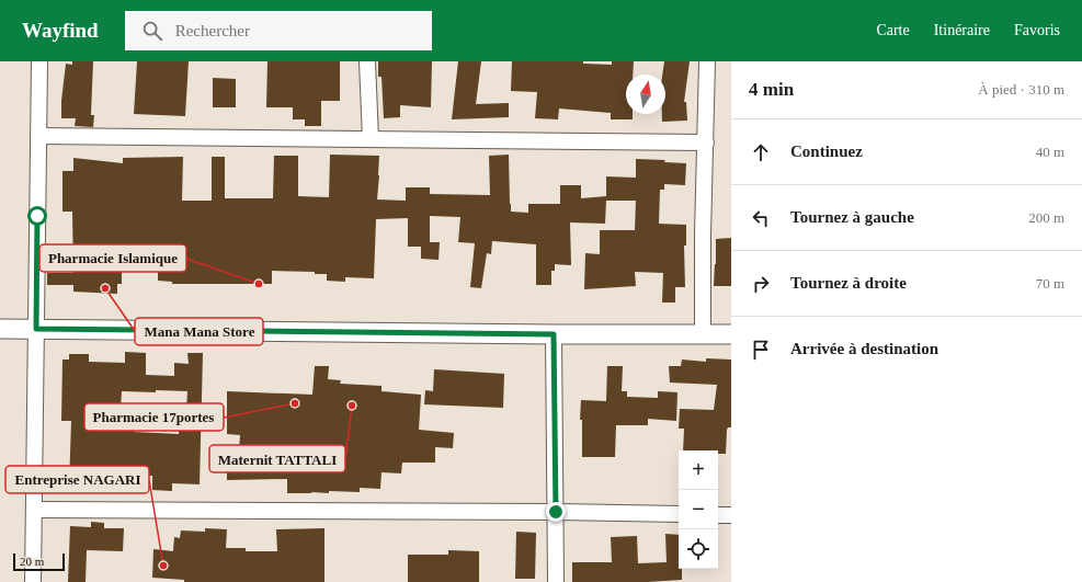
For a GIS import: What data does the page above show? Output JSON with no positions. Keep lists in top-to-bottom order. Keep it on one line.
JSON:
{"places":["Pharmacie Islamique","Mana Mana Store","Pharmacie 17portes","Maternit TATTALI","Entreprise NAGARI"],"scale_bar":"20 m","north":"top","page":{"header":"Wayfind","search":"Rechercher","nav":["Carte","Itinéraire","Favoris"],"heading":["4 min","À pied · 310 m"],"list":[["Continuez","40 m"],["Tournez à gauche","200 m"],["Tournez à droite","70 m"],"Arrivée à destination"],"map_buttons":["+","−"],"scale":"20 m"}}
